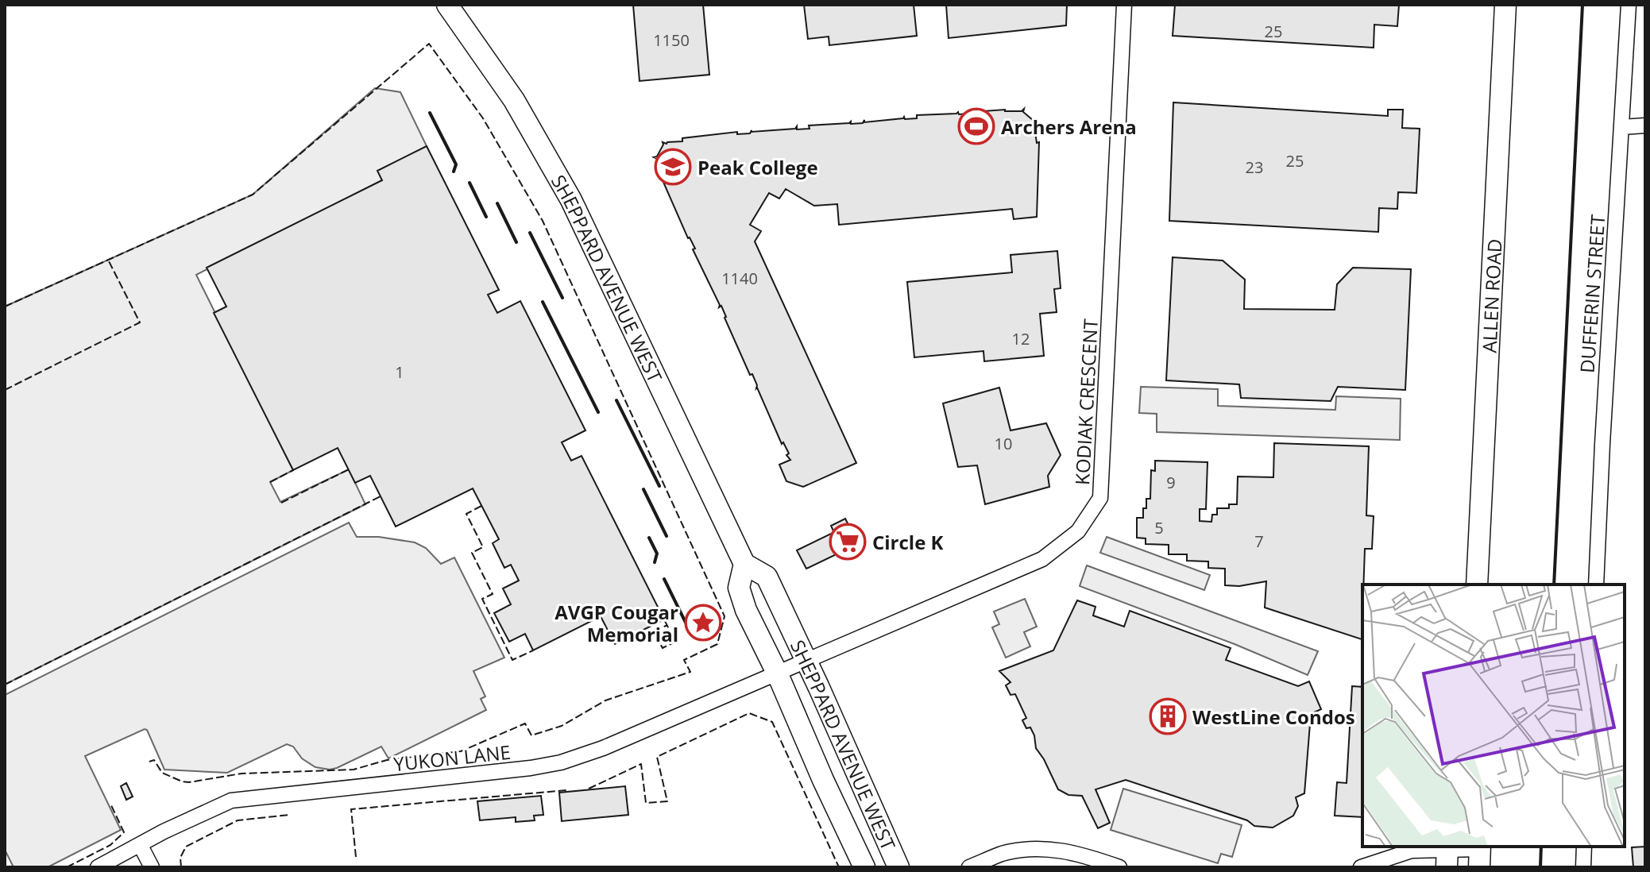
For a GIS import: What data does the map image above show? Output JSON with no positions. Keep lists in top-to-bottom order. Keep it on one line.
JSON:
{"streets":{"main road":["SHEPPARD AVENUE WEST","ALLEN ROAD"],"street":["DUFFERIN STREET","KODIAK CRESCENT","YUKON LANE"]},"crossings":[["SHEPPARD AVENUE WEST","KODIAK CRESCENT"],["SHEPPARD AVENUE WEST","YUKON LANE"],["KODIAK CRESCENT","YUKON LANE"]],"places":{"sports":["Archers Arena"],"school or university":["Peak College"],"supermarket":["Circle K"],"place":["AVGP Cougar Memorial"],"building":["WestLine Condos"]},"house_numbers":["25","1150","25","23","1140","12","1","10","9","5","7"]}
